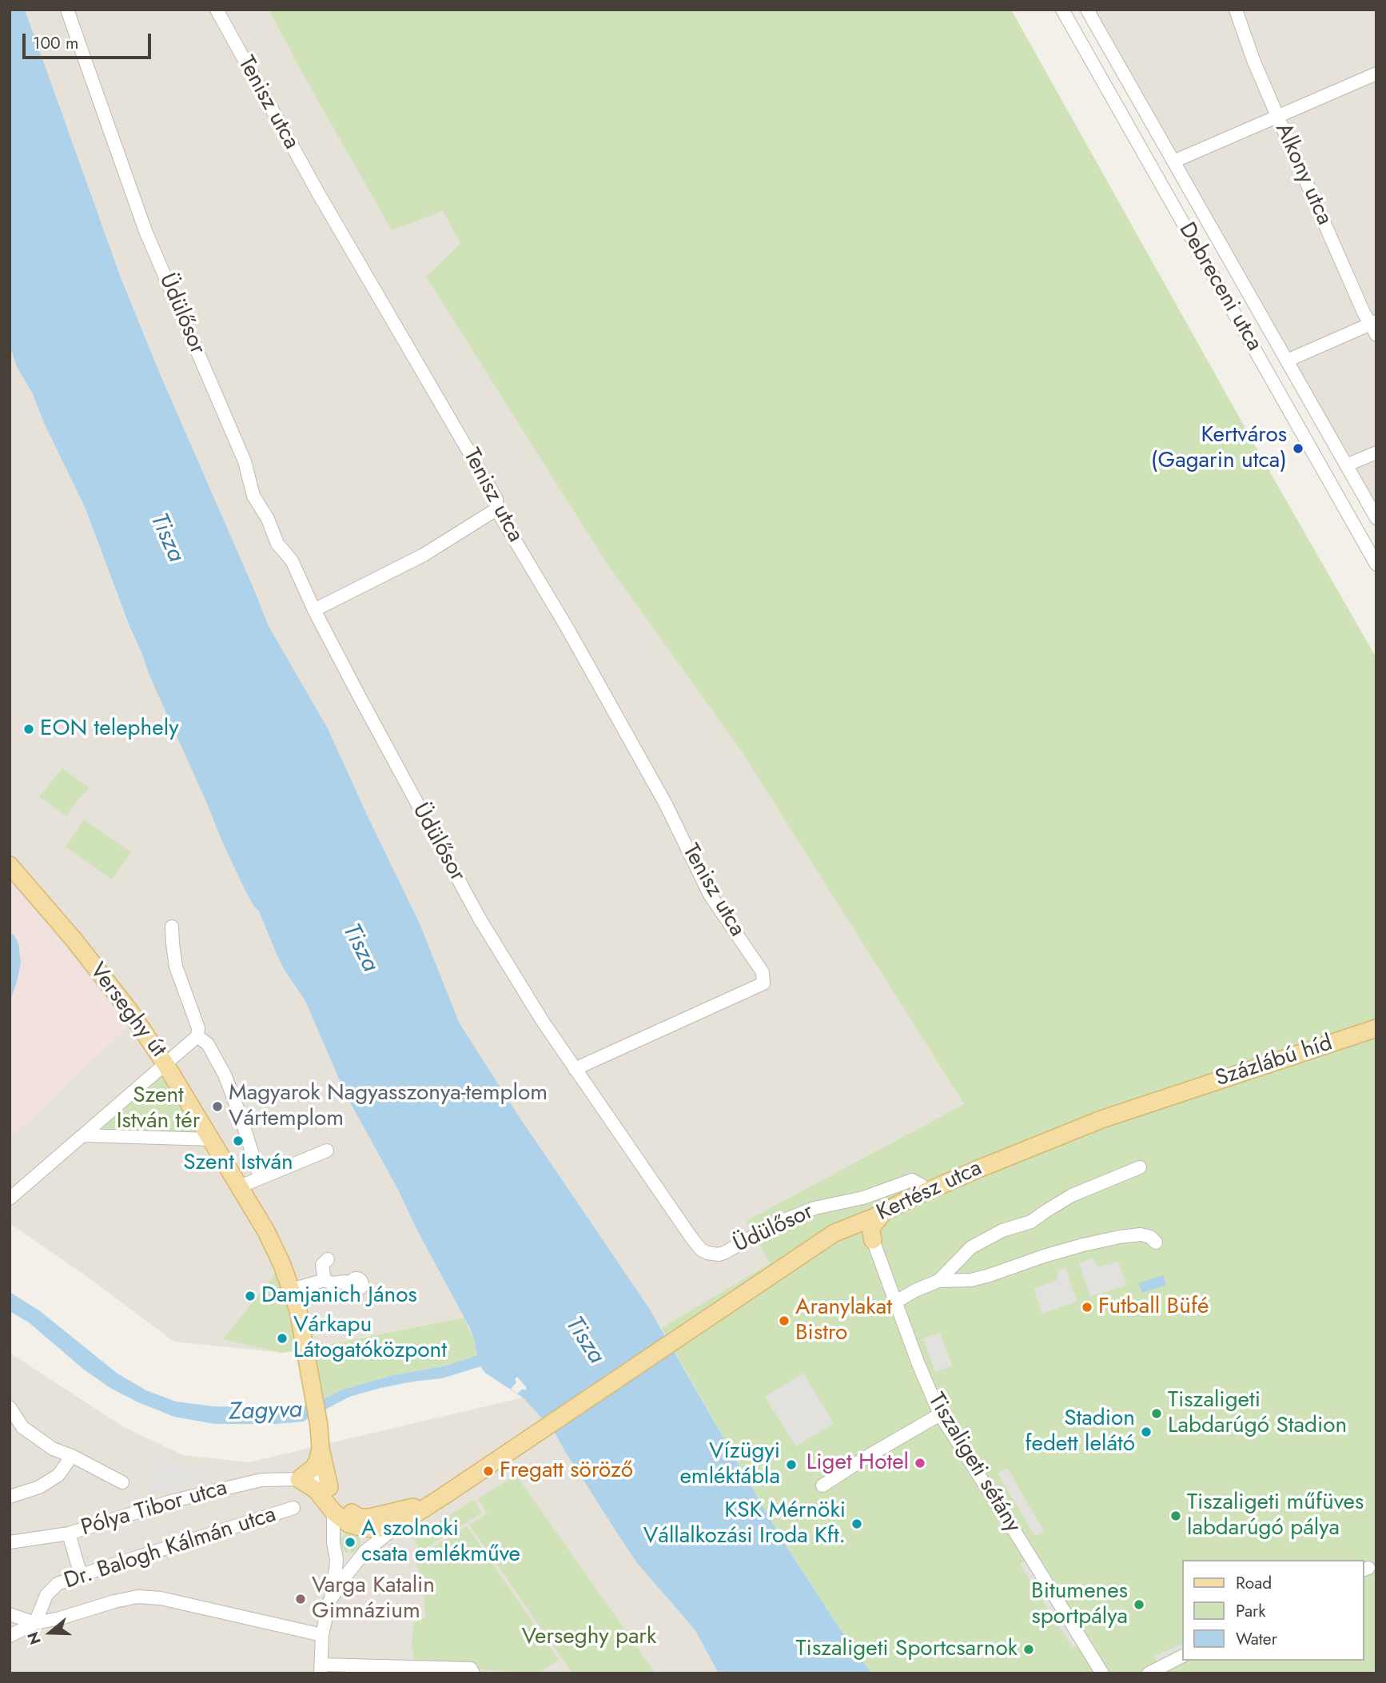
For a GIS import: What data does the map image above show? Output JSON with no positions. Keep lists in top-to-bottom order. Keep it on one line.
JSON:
{"streets":{"main road":["Verseghy út","Százlábú híd","Kertész utca"],"street":["Tenisz utca","Alkony utca","Debreceni utca","Üdülősor","Tiszaligeti sétány","Pólya Tibor utca","Dr. Balogh Kálmán utca"]},"crossings":[["Tenisz utca","Üdülősor"],["Üdülősor","Kertész utca"],["Százlábú híd","Kertész utca"]],"water":["Tisza","Zagyva"],"parks":["Szent István tér","Verseghy park"],"places":["Kertváros (Gagarin utca)","EON telephely","Magyarok Nagyasszonya-templom Vártemplom","Szent István","Damjanich János","Futball Büfé","Aranylakat Bistro","Várkapu Látogatóközpont","Tiszaligeti Labdarúgó Stadion","Stadion fedett lelátó","Liget Hotel","Vízügyi emléktábla","Fregatt söröző","Tiszaligeti műfüves labdarúgó pálya","KSK Mérnöki Vállalkozási Iroda Kft.","A szolnoki csata emlékműve","Varga Katalin Gimnázium","Bitumenes sportpálya","Tiszaligeti Sportcsarnok"],"legend":["Road","Park","Water"],"scale_bar":"100 m","north":"left"}
